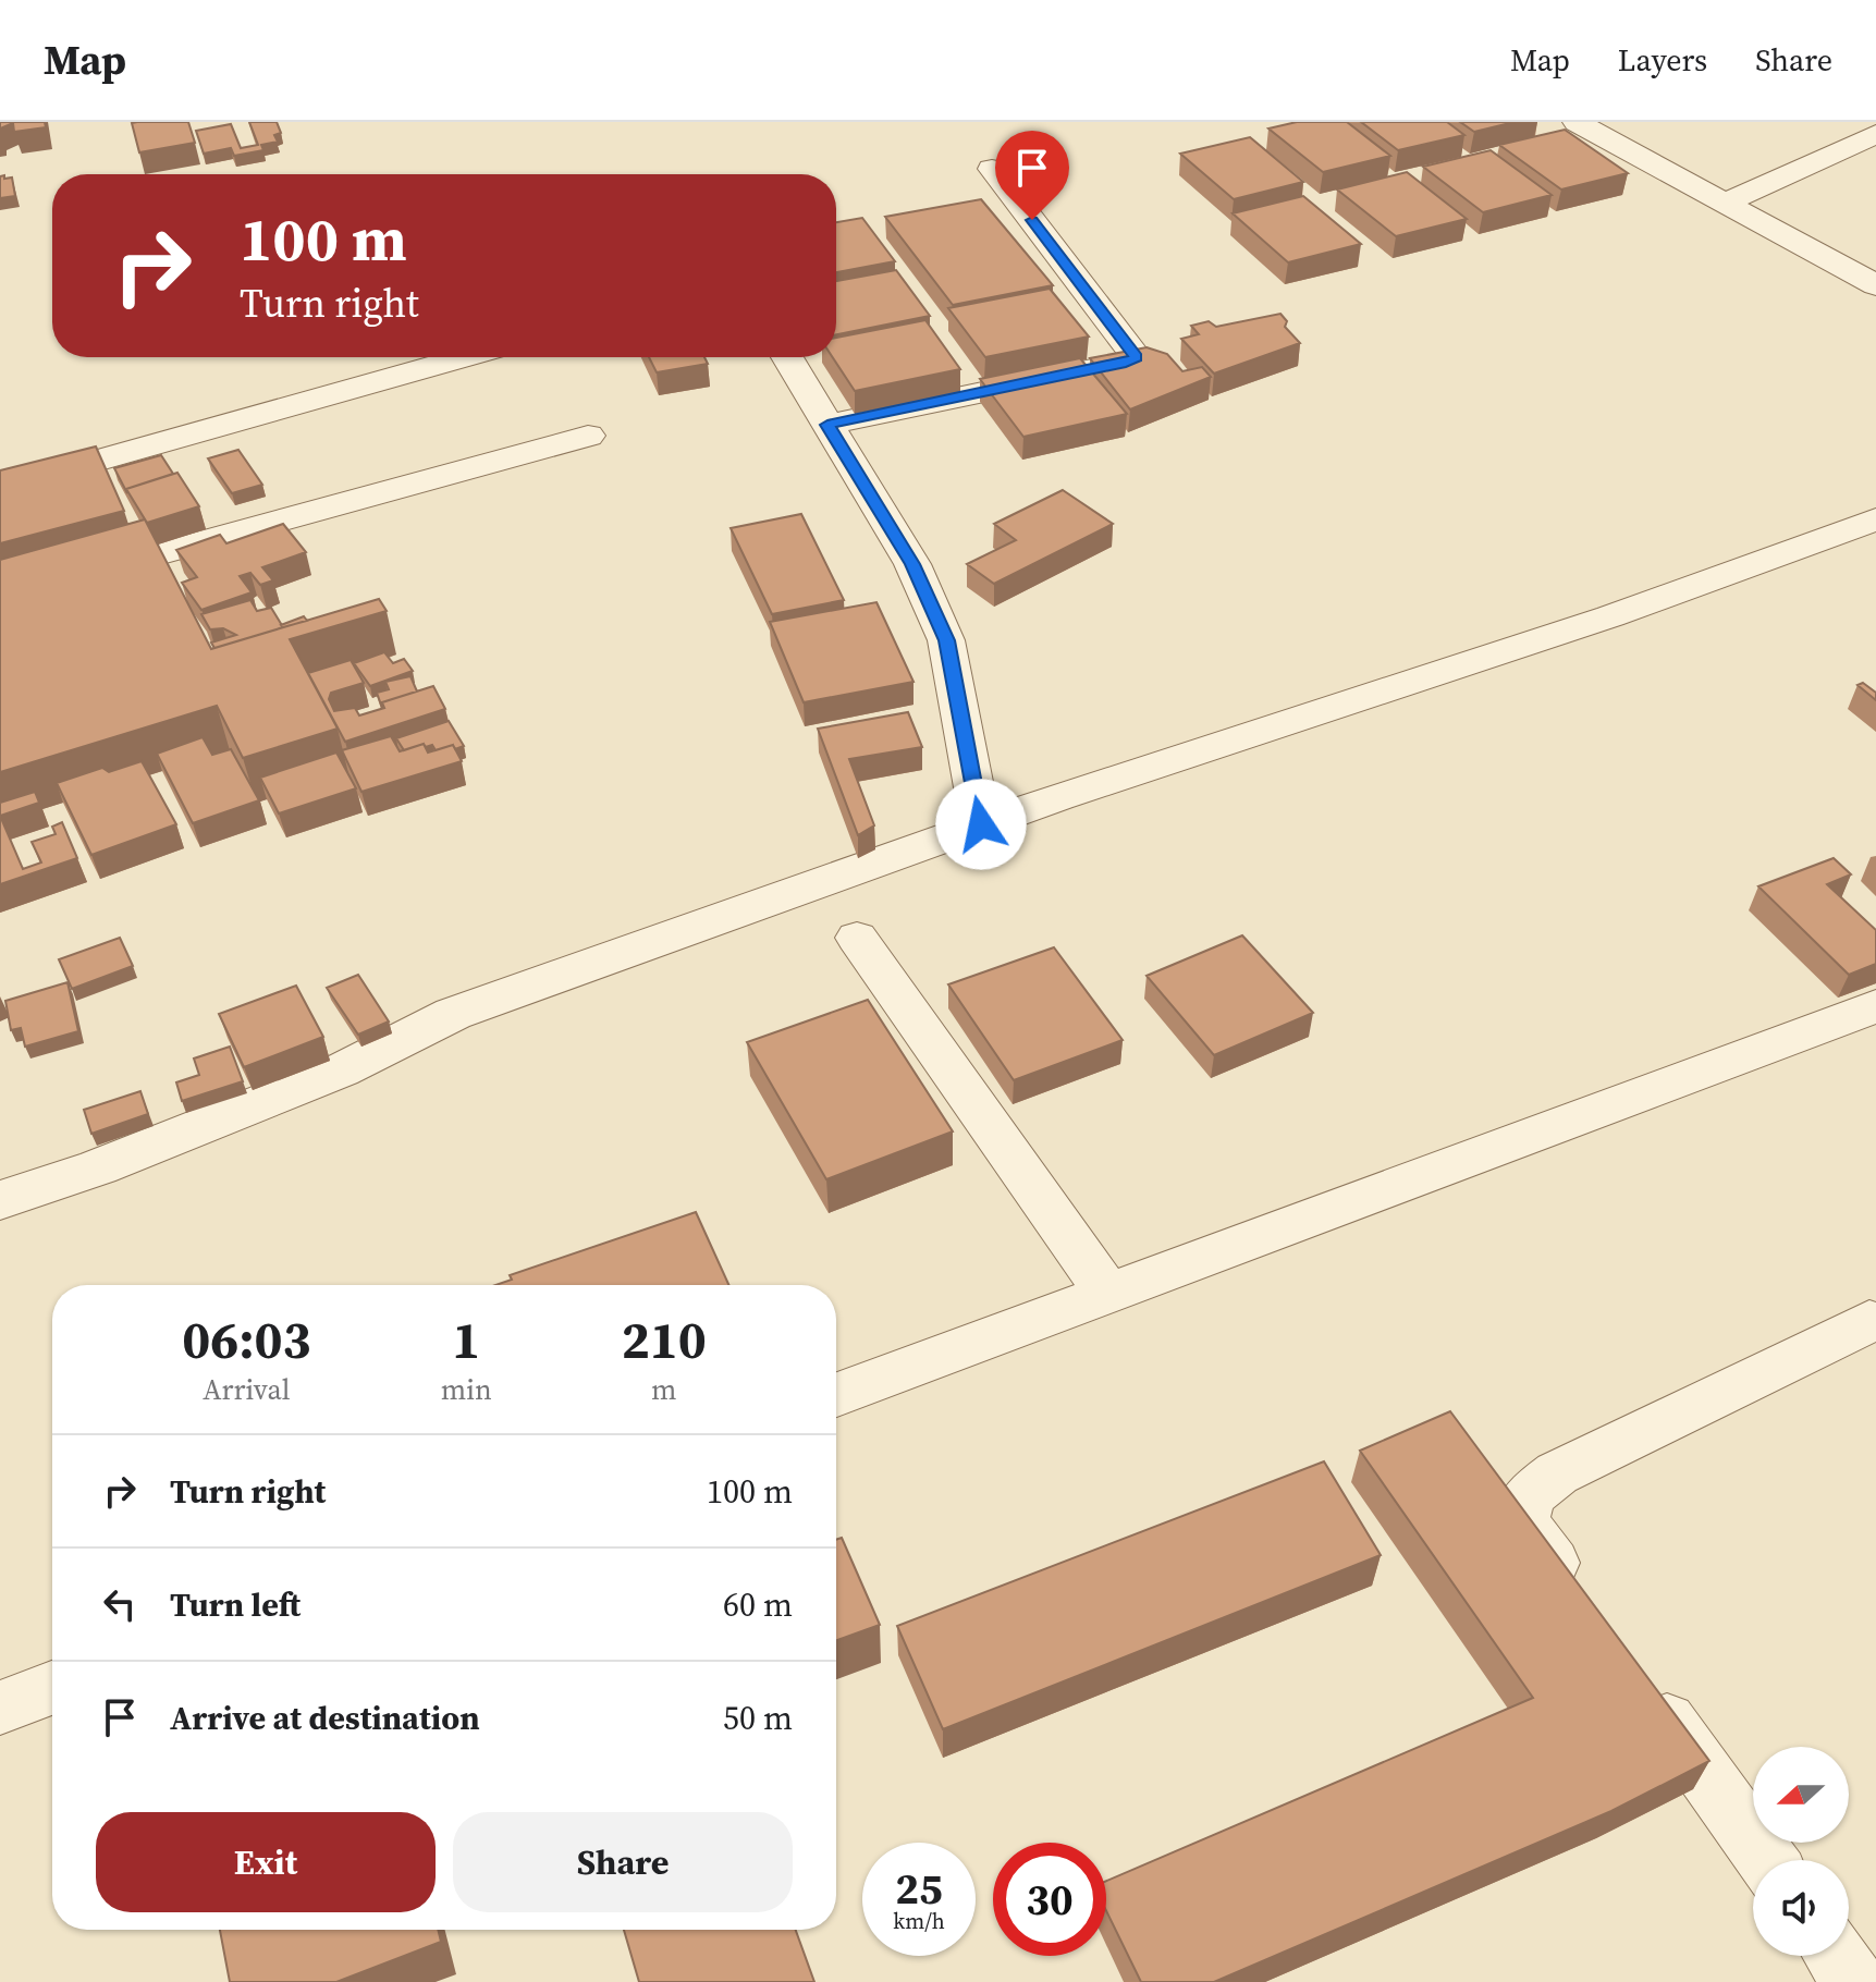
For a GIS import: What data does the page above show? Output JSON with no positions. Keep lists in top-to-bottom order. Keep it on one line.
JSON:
{"north":"left","page":{"header":"Map","nav":["Map","Layers","Share"],"turn":["100 m","Turn right"],"eta":["06:03","Arrival","1","min","210","m"],"list":[{"name":"Turn right","value":"100 m"},{"name":"Turn left","value":"60 m"},{"name":"Arrive at destination","value":"50 m"}],"buttons":["Exit","Share"],"speed":"25 km/h","limit":"30"}}
